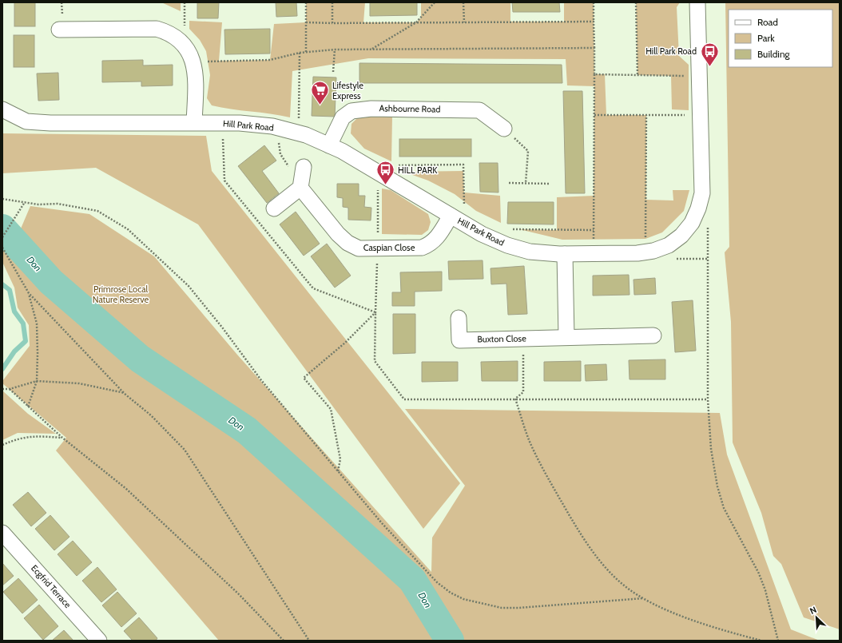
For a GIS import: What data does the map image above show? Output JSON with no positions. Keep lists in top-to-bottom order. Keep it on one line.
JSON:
{"streets":{"street":["Ashbourne Road","Hill Park Road","Caspian Close","Buxton Close","Ecgfrid Terrace"]},"crossings":[["Ashbourne Road","Hill Park Road"],["Hill Park Road","Caspian Close"]],"water":["Don"],"parks":["Primrose Local Nature Reserve"],"places":{"bus stop":["Hill Park Road","HILL PARK"],"supermarket":["Lifestyle Express"]},"legend":["Road","Park","Building"],"north":"top left"}
